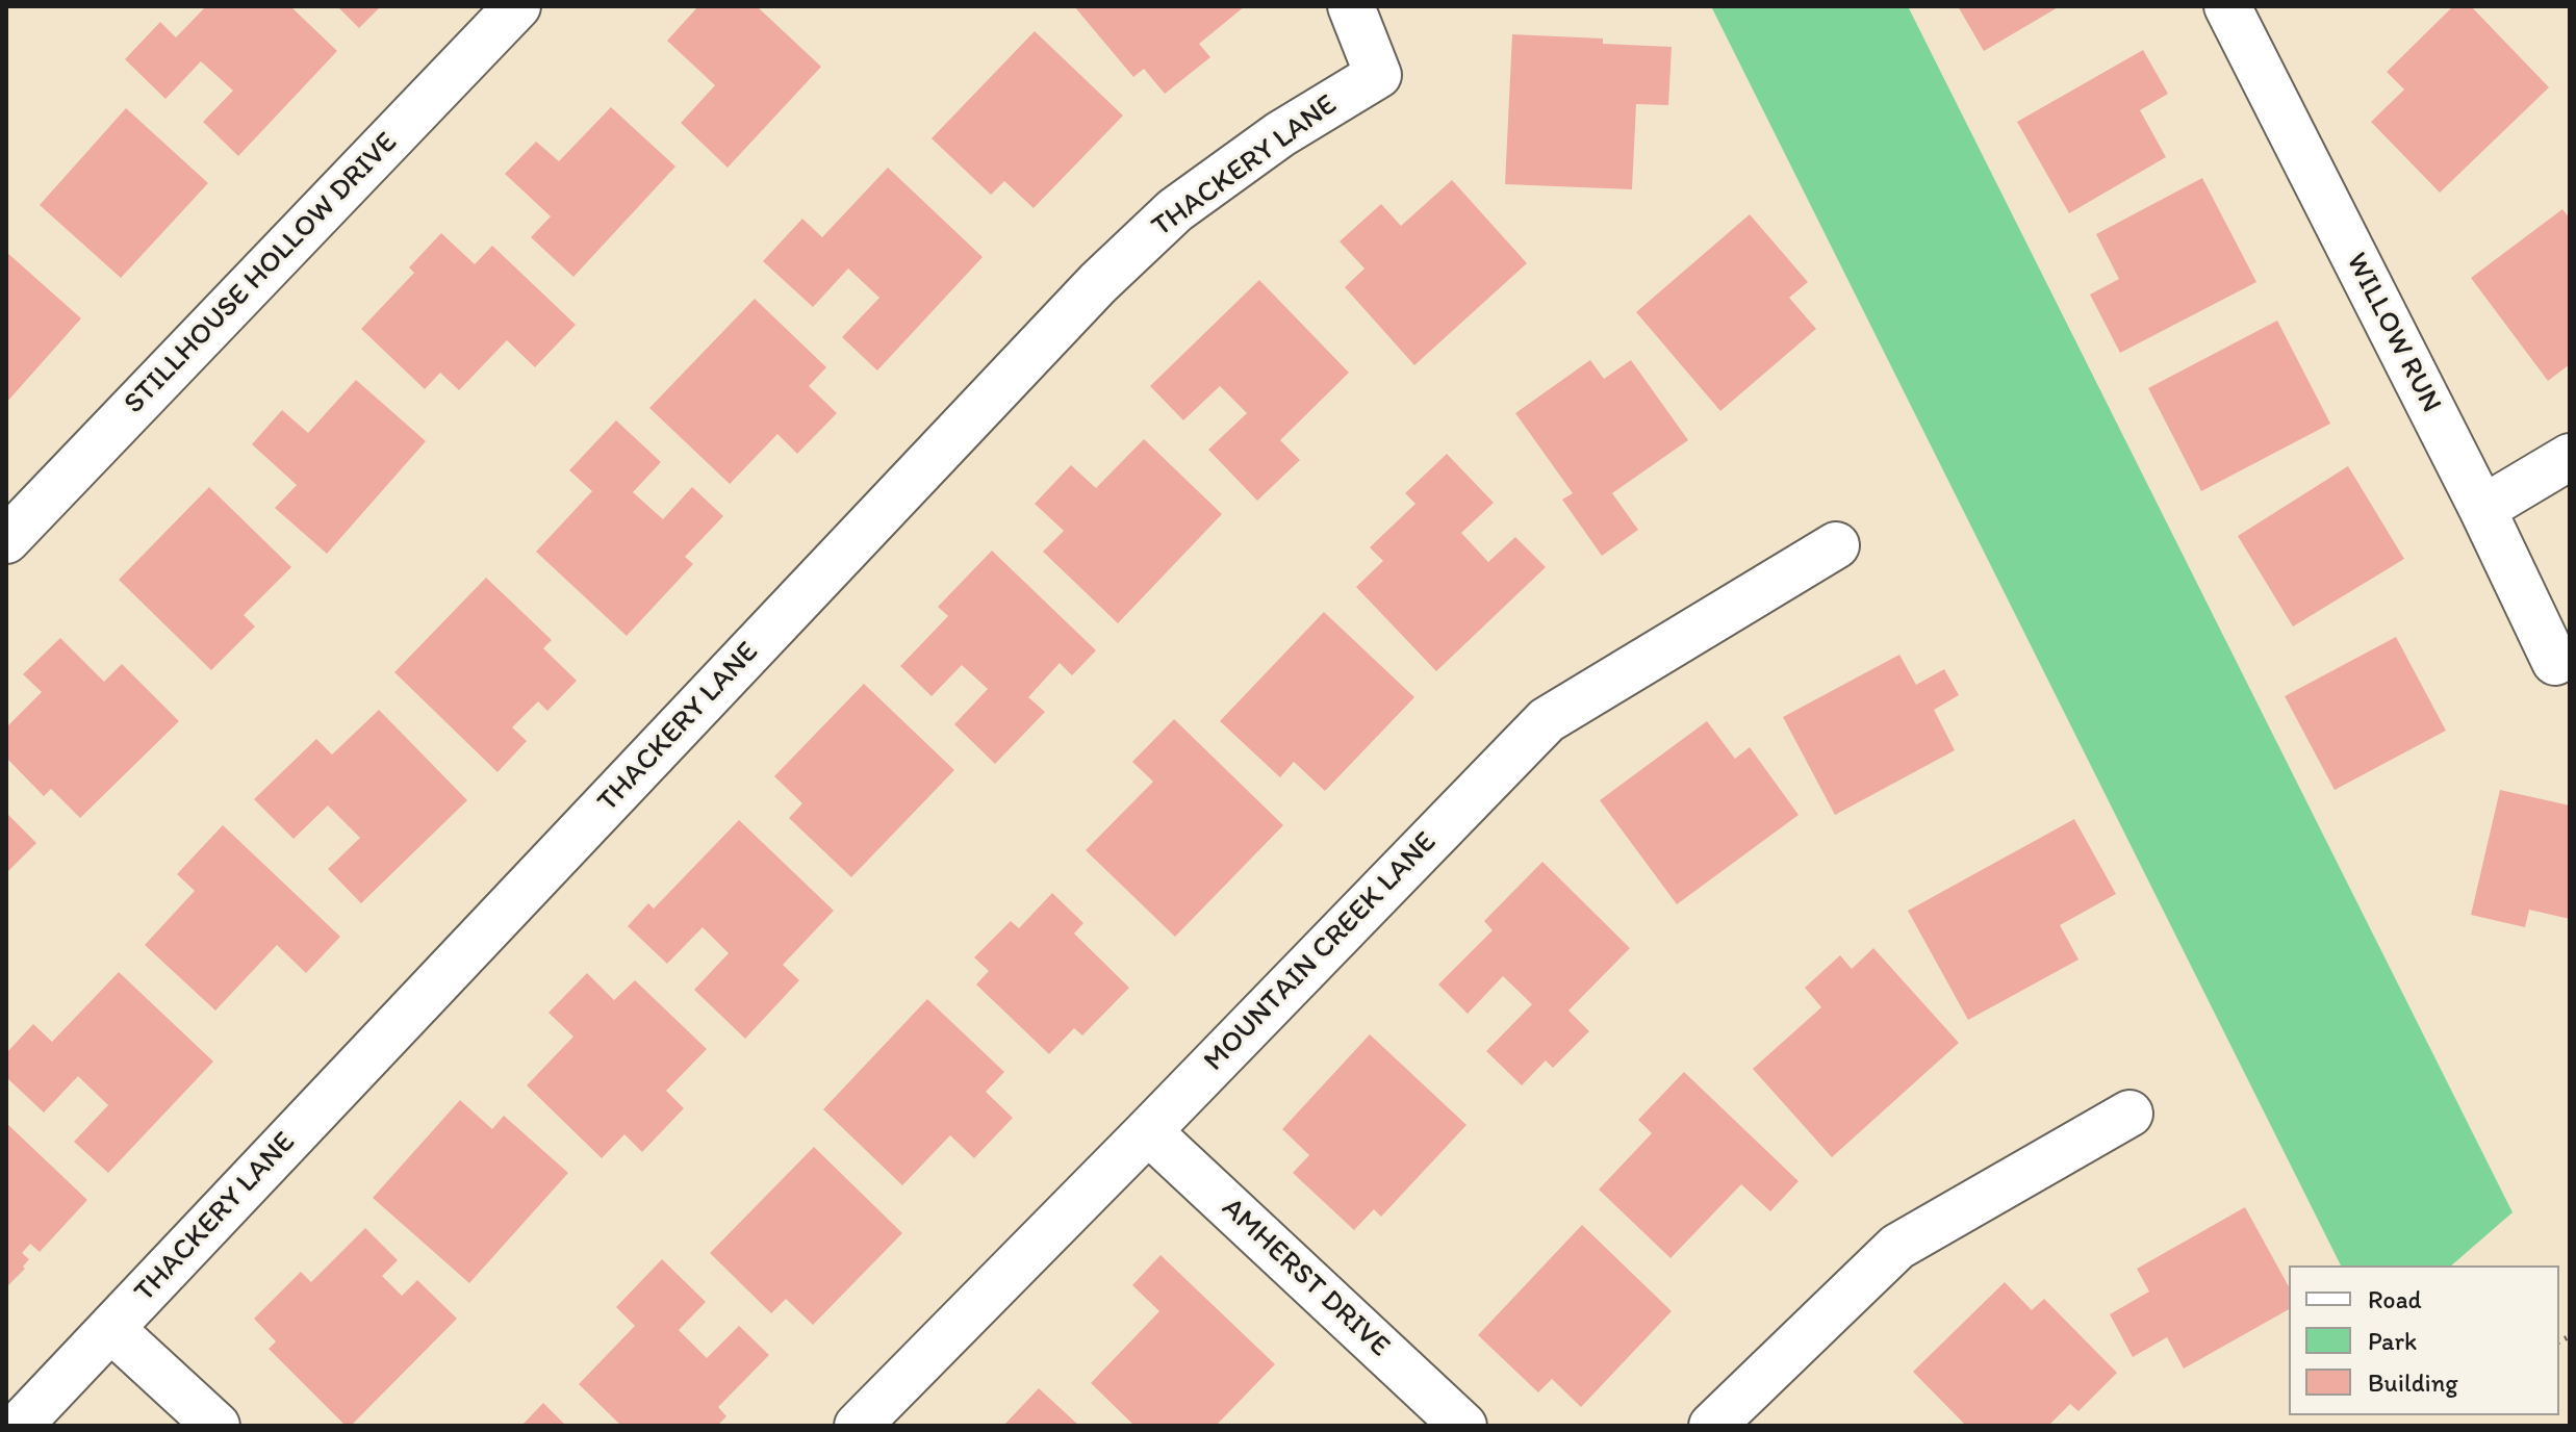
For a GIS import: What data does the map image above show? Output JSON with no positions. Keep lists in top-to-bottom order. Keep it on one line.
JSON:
{"streets":{"street":["THACKERY LANE","STILLHOUSE HOLLOW DRIVE","WILLOW RUN","MOUNTAIN CREEK LANE","AMHERST DRIVE"]},"crossings":[["MOUNTAIN CREEK LANE","AMHERST DRIVE"]],"legend":["Road","Park","Building"]}
